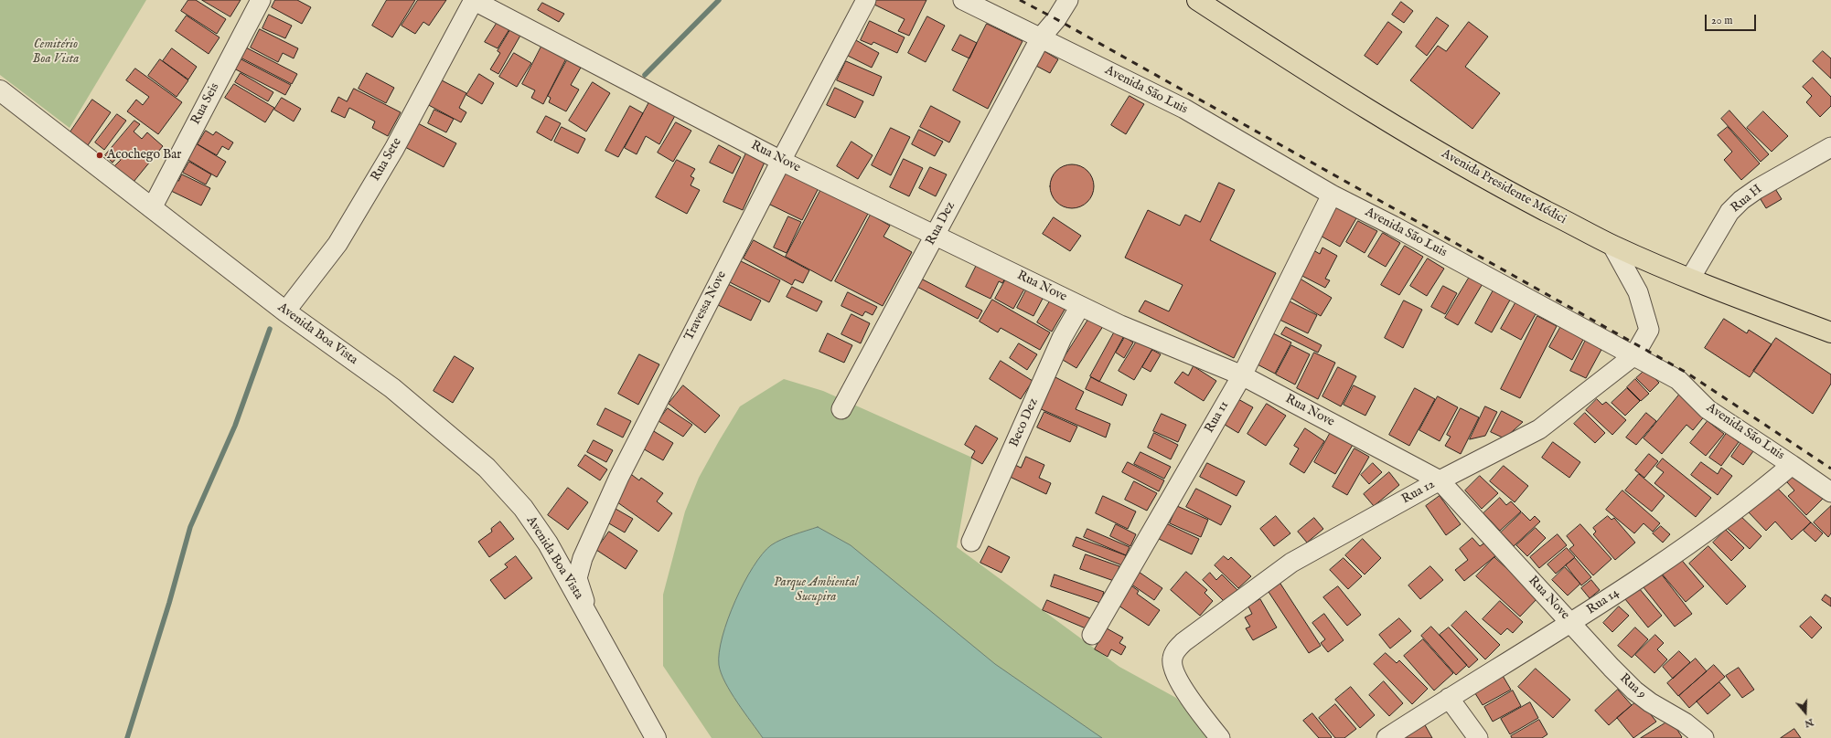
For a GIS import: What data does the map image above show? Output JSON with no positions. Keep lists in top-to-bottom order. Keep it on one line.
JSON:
{"streets":{"main road":["Avenida Presidente Médici"],"street":["Avenida São Luis","Rua Seis","Rua Nove","Rua Sete","Rua H","Rua Dez","Travessa Nove","Avenida Boa Vista","Rua 11","Beco Dez","Rua 12","Rua 14","Rua 9"]},"crossings":[["Avenida São Luis","Rua Dez"],["Avenida São Luis","Rua 11"],["Avenida São Luis","Rua 12"],["Avenida São Luis","Rua 14"],["Rua Seis","Avenida Boa Vista"],["Rua Nove","Rua Sete"],["Rua Nove","Rua Dez"],["Rua Nove","Travessa Nove"],["Rua Nove","Rua 11"],["Rua Nove","Beco Dez"],["Rua Nove","Rua 12"],["Rua Nove","Rua 14"],["Rua Nove","Rua 9"],["Rua Sete","Avenida Boa Vista"],["Avenida Presidente Médici","Rua H"],["Travessa Nove","Avenida Boa Vista"],["Rua 14","Rua 9"]],"parks":["Cemitério Boa Vista","Parque Ambiental Sucupira"],"places":["Acochego Bar"],"scale_bar":"20 m","north":"bottom"}
